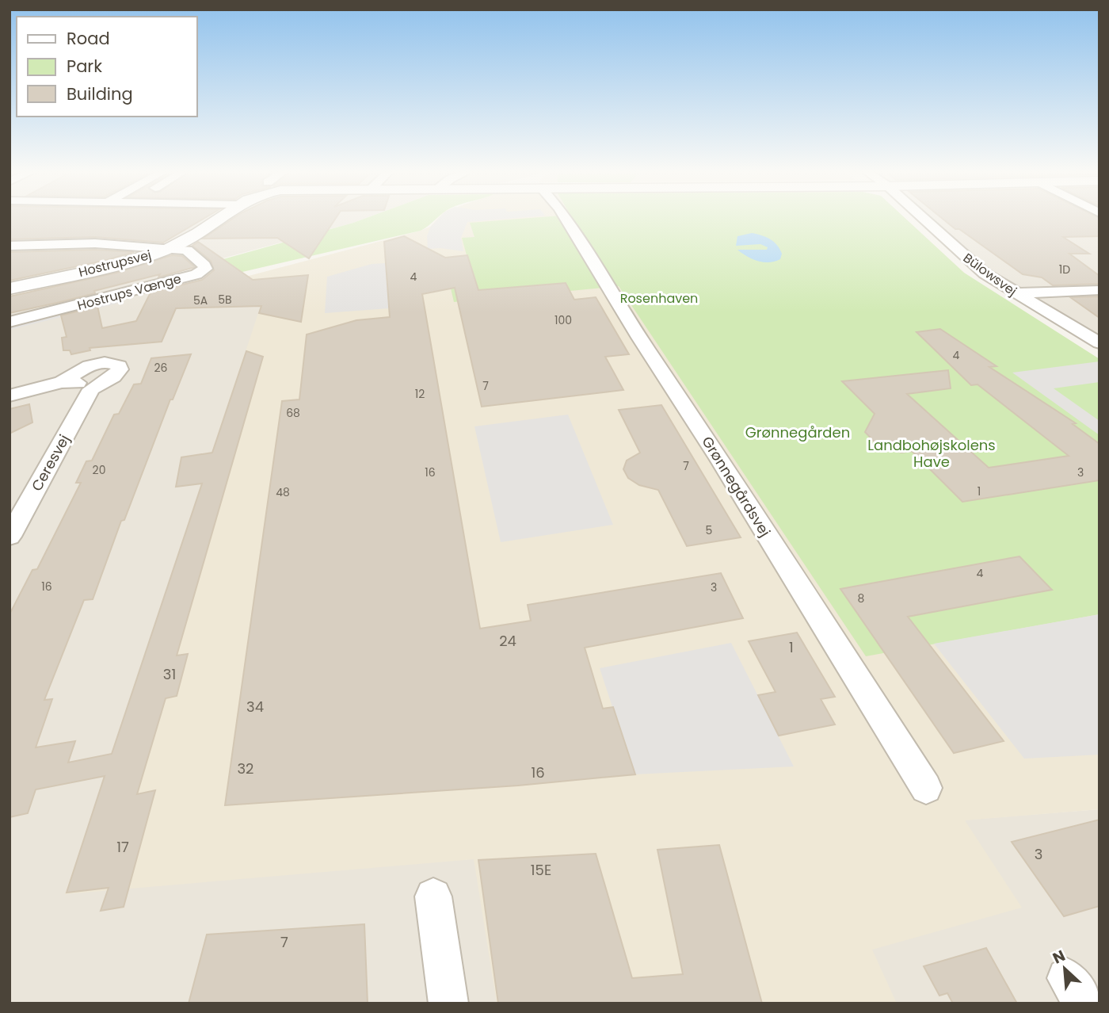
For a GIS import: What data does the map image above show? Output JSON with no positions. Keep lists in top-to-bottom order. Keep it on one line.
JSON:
{"streets":{"street":["Hostrupsvej","Bülowsvej","Hostrups Vænge","Ceresvej","Grønnegårdsvej"]},"crossings":[["Hostrupsvej","Hostrups Vænge"]],"parks":["Rosenhaven","Grønnegården","Landbohøjskolens Have"],"house_numbers":["1D","4","5B","5A","100","4","26","7","12","68","7","20","16","3","1","48","5","4","16","3","8","24","1","31","34","32","16","17","3","15E","7"],"legend":["Road","Park","Building"],"north":"top left"}
